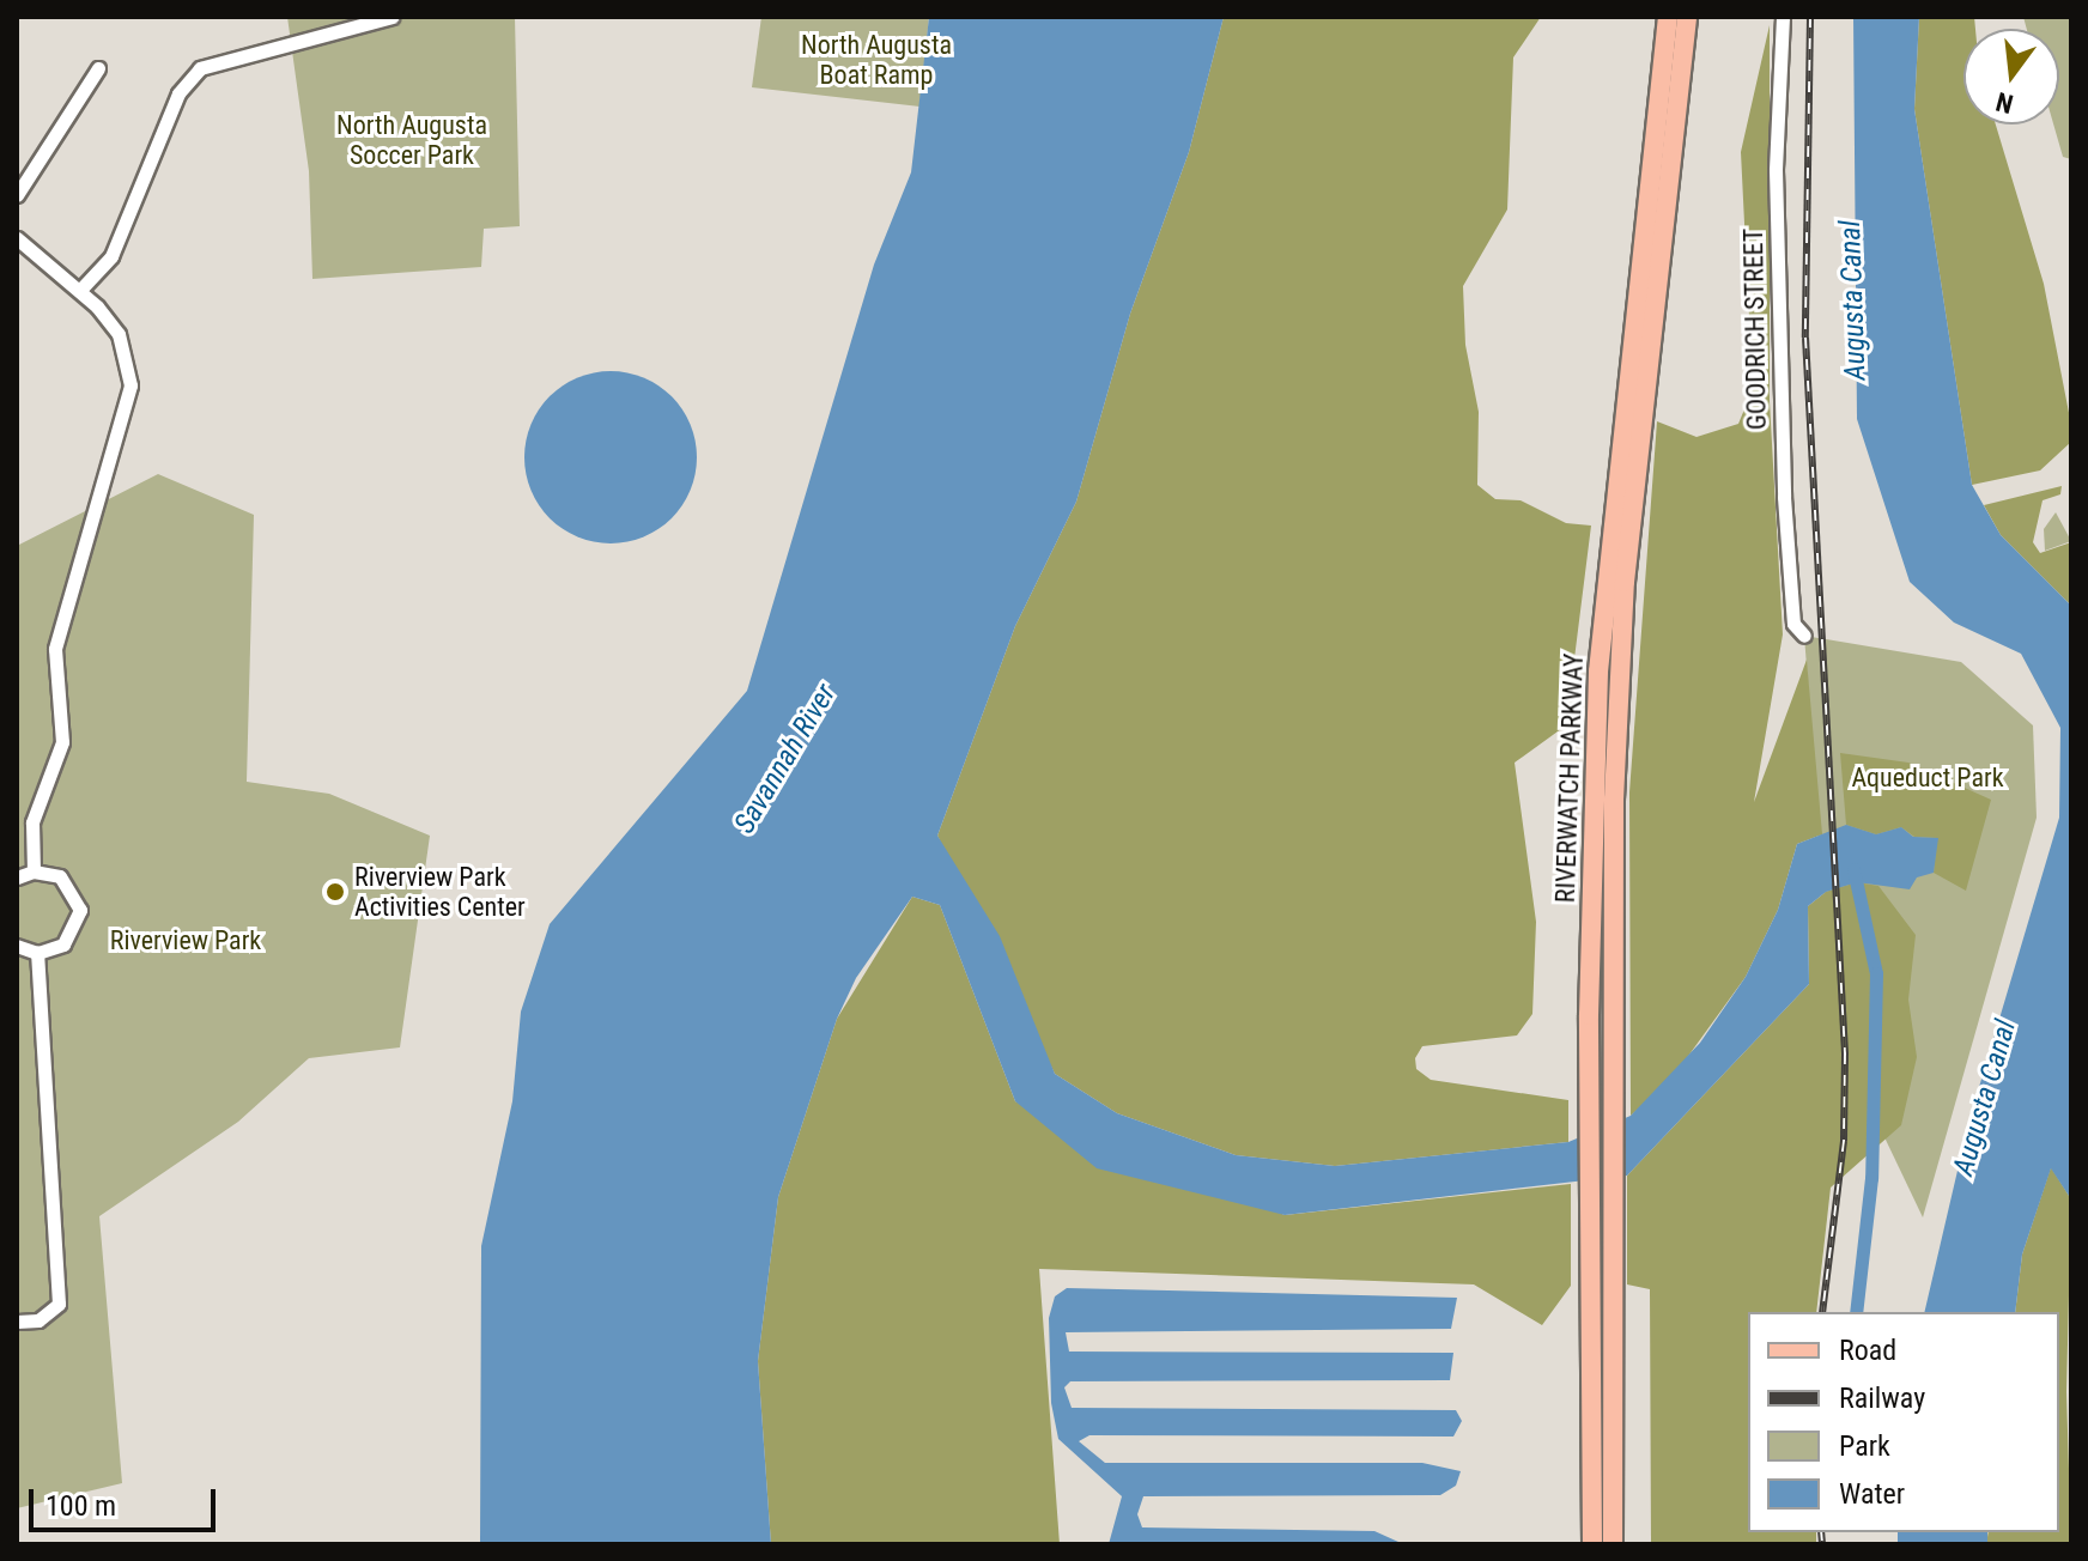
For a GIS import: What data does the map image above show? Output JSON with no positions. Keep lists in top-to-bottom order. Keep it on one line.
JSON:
{"streets":{"main road":["RIVERWATCH PARKWAY"],"street":["GOODRICH STREET"]},"water":["Augusta Canal","Savannah River"],"parks":["North Augusta Boat Ramp","North Augusta Soccer Park","Aqueduct Park","Riverview Park"],"places":["Riverview Park Activities Center"],"legend":["Road","Railway","Park","Water"],"scale_bar":"100 m","north":"bottom"}
